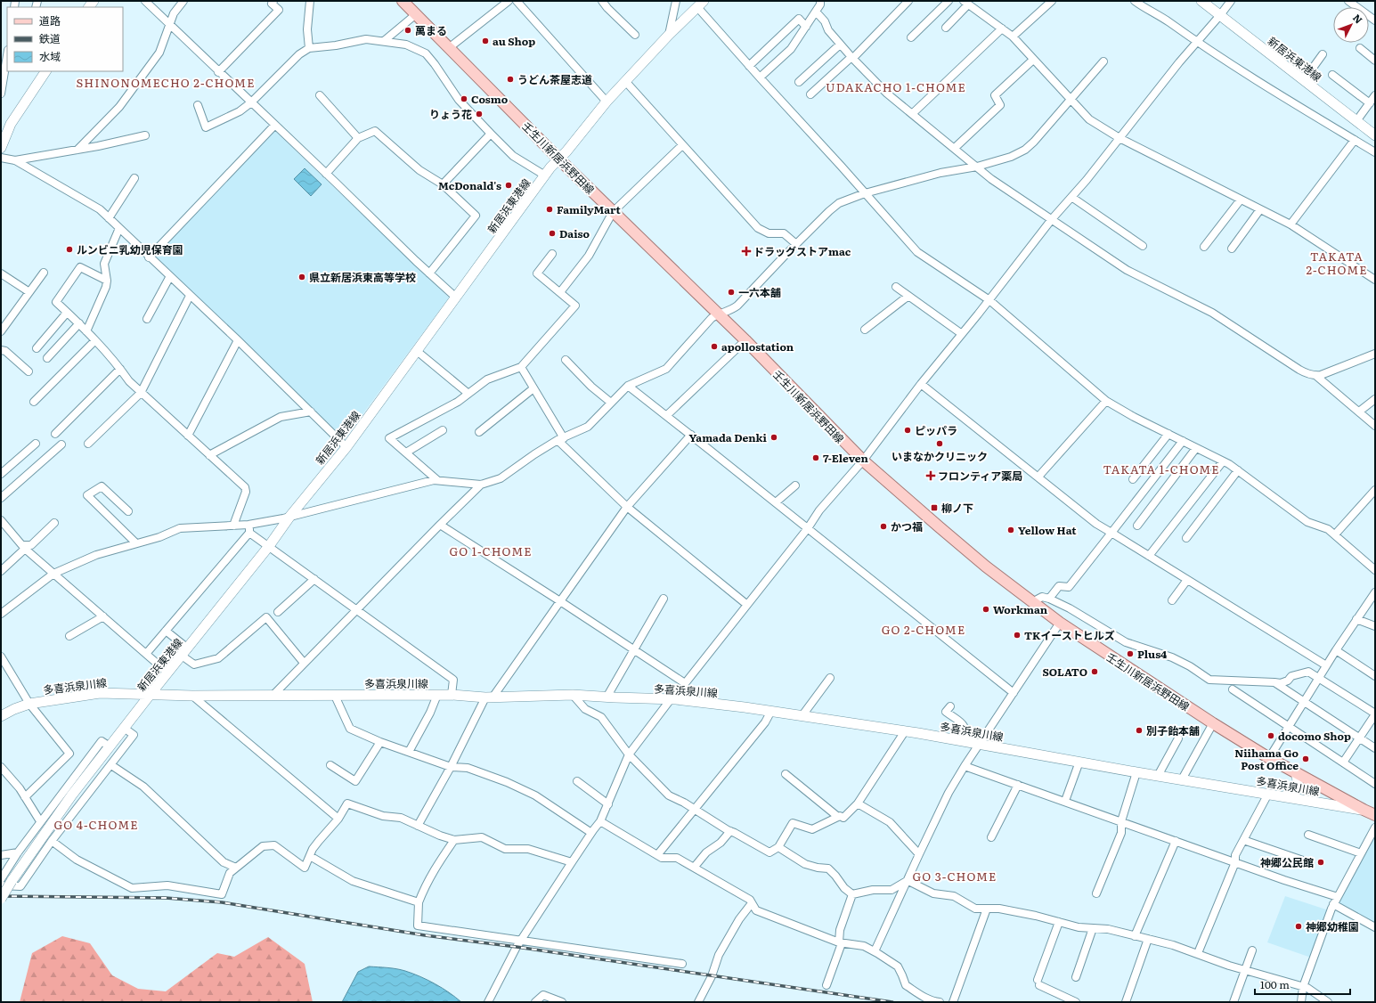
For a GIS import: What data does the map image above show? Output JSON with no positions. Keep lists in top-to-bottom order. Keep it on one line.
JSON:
{"streets":{"main road":["新居浜東港線","壬生川新居浜野田線","多喜浜泉川線"]},"crossings":[["新居浜東港線","壬生川新居浜野田線"],["新居浜東港線","多喜浜泉川線"],["壬生川新居浜野田線","多喜浜泉川線"]],"districts":["SHINONOMECHO 2-CHOME","UDAKACHO 1-CHOME","TAKATA 2-CHOME","TAKATA 1-CHOME","GO 1-CHOME","GO 2-CHOME","GO 4-CHOME","GO 3-CHOME"],"places":{"other":["萬まる","au Shop","うどん茶屋志道","Cosmo","りょう花","McDonald's","FamilyMart","Daiso","ルンビニ乳幼児保育園","県立新居浜東高等学校","一六本舗","apollostation","ピッパラ","Yamada Denki","いまなかクリニック","7-Eleven","かつ福","Yellow Hat","Workman","TKイーストヒルズ","Plus4","SOLATO","別子飴本舗","docomo Shop","Niihama Go Post Office","神郷公民館","神郷幼稚園"],"health":["ドラッグストアmac","フロンティア薬局"],"transit":["柳ノ下"]},"legend":["道路","鉄道","水域"],"scale_bar":"100 m","north":"top right"}
